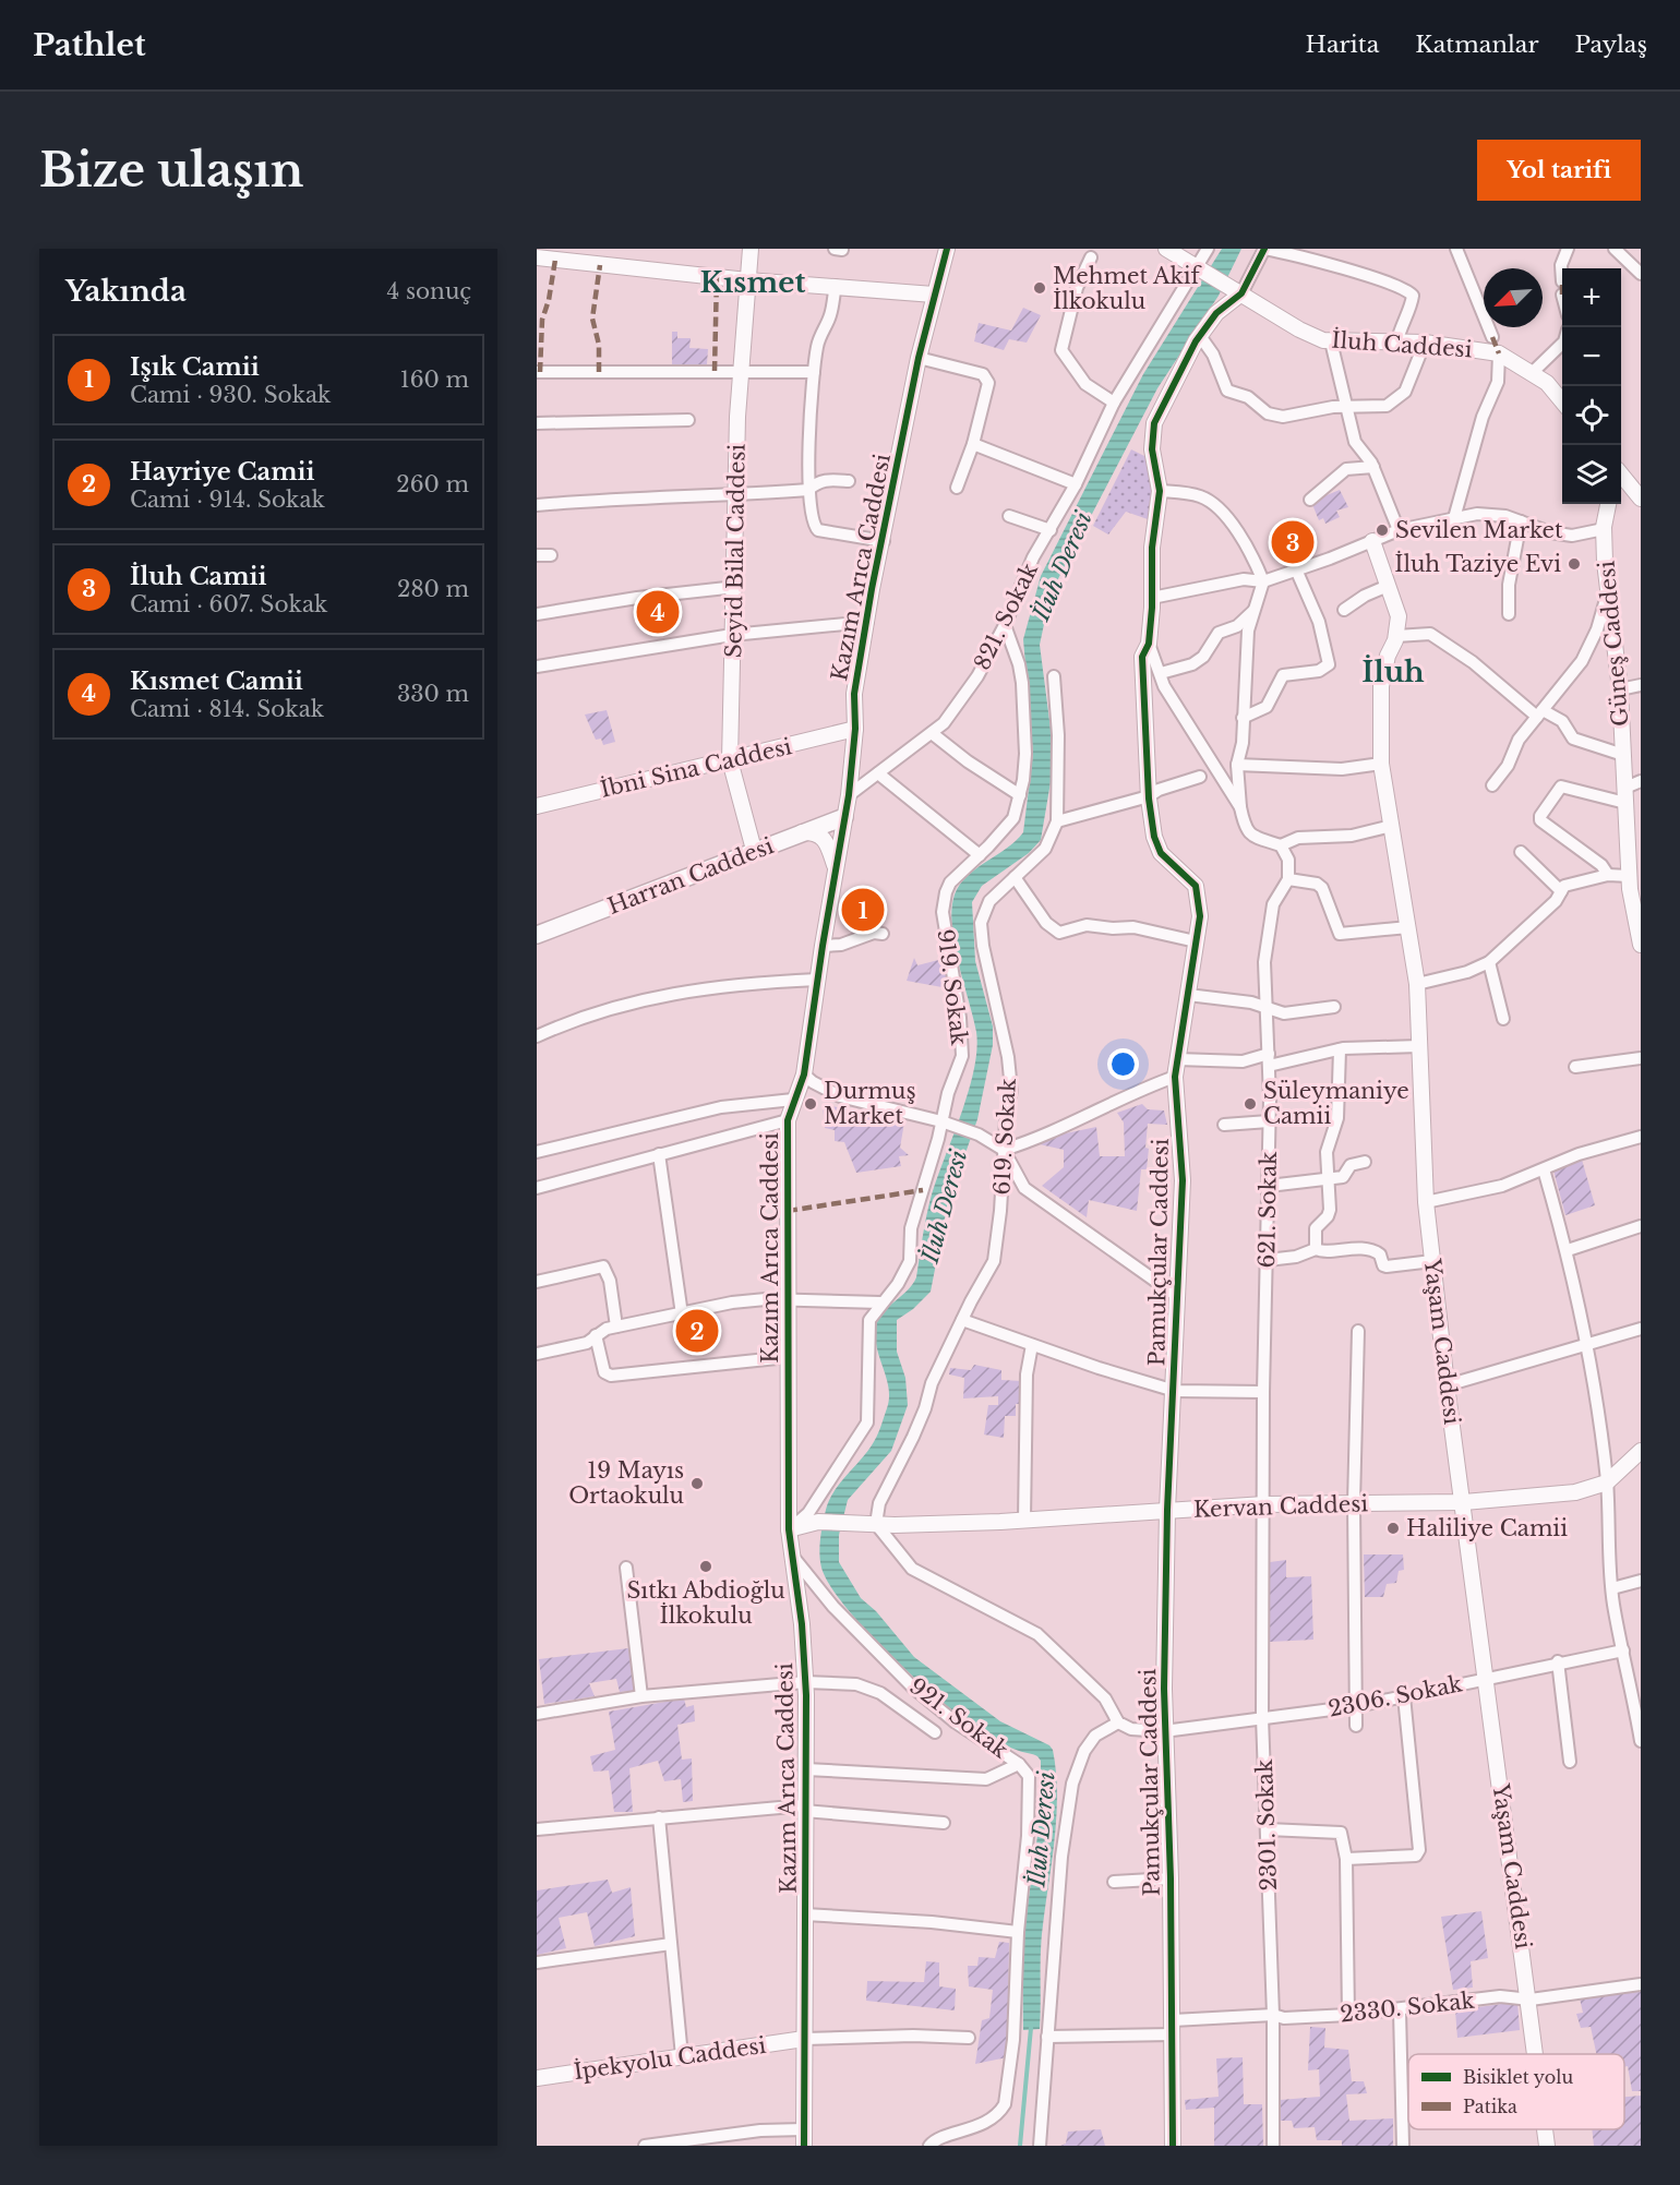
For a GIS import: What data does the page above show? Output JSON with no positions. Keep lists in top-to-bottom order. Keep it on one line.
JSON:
{"streets":{"main road":["Harran Caddesi"],"street":["İluh Caddesi","Seyid Bilal Caddesi","Kazım Arıca Caddesi","821. Sokak","Güneş Caddesi","İbni Sina Caddesi","919. Sokak","619. Sokak","621. Sokak","Pamukçular Caddesi","Yaşam Caddesi","Kervan Caddesi","2306. Sokak","921. Sokak","2301. Sokak","2330. Sokak","İpekyolu Caddesi"]},"crossings":[["İluh Caddesi","821. Sokak"],["İluh Caddesi","Pamukçular Caddesi"],["Seyid Bilal Caddesi","İbni Sina Caddesi"],["Seyid Bilal Caddesi","Harran Caddesi"],["Kazım Arıca Caddesi","821. Sokak"],["Kazım Arıca Caddesi","İbni Sina Caddesi"],["Kazım Arıca Caddesi","Harran Caddesi"],["Kazım Arıca Caddesi","919. Sokak"],["Kazım Arıca Caddesi","Kervan Caddesi"],["Kazım Arıca Caddesi","921. Sokak"],["Kazım Arıca Caddesi","İpekyolu Caddesi"],["821. Sokak","919. Sokak"],["919. Sokak","Kervan Caddesi"],["619. Sokak","Kervan Caddesi"],["621. Sokak","Kervan Caddesi"],["621. Sokak","2301. Sokak"],["Pamukçular Caddesi","Kervan Caddesi"],["Pamukçular Caddesi","2306. Sokak"],["Pamukçular Caddesi","2330. Sokak"],["Yaşam Caddesi","Kervan Caddesi"],["Yaşam Caddesi","2306. Sokak"],["Yaşam Caddesi","2330. Sokak"],["Kervan Caddesi","2301. Sokak"],["2306. Sokak","2301. Sokak"],["2301. Sokak","2330. Sokak"]],"districts":["Kısmet","İluh"],"water":["İluh Deresi"],"places":["Mehmet Akif İlkokulu","Sevilen Market","İluh Taziye Evi","Durmuş Market","Süleymaniye Camii","19 Mayıs Ortaokulu","Haliliye Camii","Sıtkı Abdioğlu İlkokulu"],"legend":["Bisiklet yolu","Patika"],"north":"bottom left","page":{"header":"Pathlet","nav":["Harita","Katmanlar","Paylaş"],"buttons":"Yol tarifi","title":"Bize ulaşın","heading":["Yakında","4 sonuç"],"map_buttons":["+","−"],"list":[{"mark":"1","name":"Işık Camii","note":"Cami · 930. Sokak","value":"160 m"},{"mark":"2","name":"Hayriye Camii","note":"Cami · 914. Sokak","value":"260 m"},{"mark":"3","name":"İluh Camii","note":"Cami · 607. Sokak","value":"280 m"},{"mark":"4","name":"Kısmet Camii","note":"Cami · 814. Sokak","value":"330 m"}],"pins":["3","4","1","2"]}}
